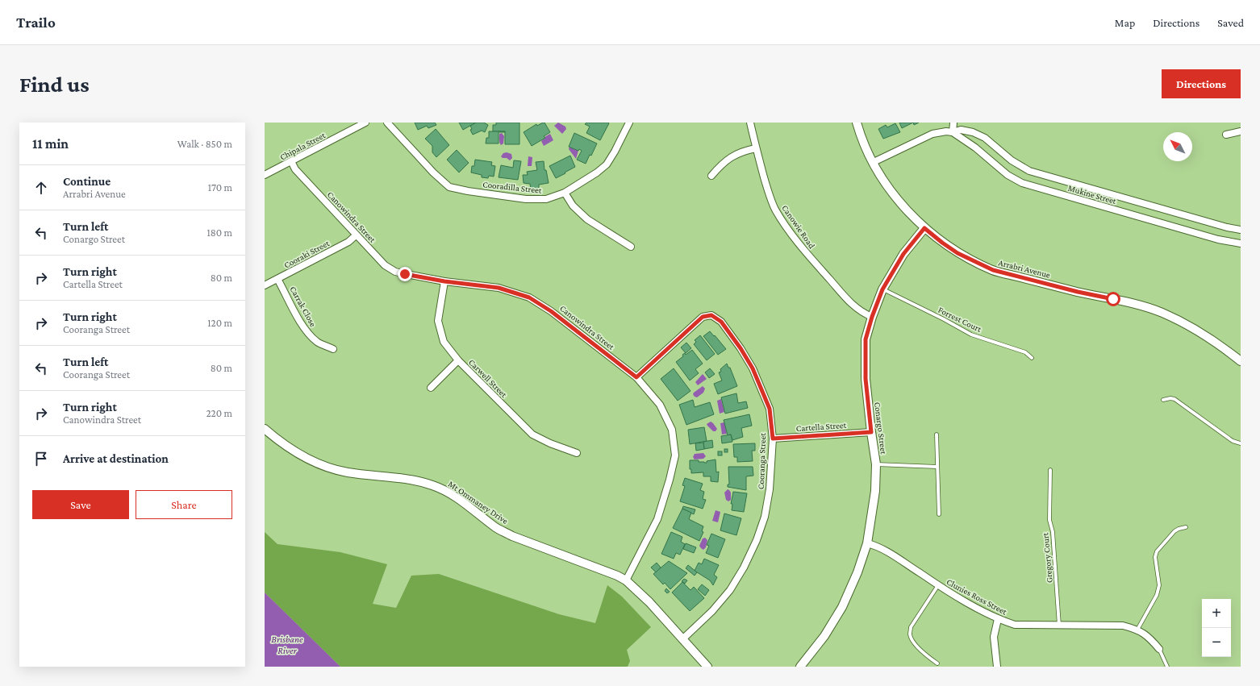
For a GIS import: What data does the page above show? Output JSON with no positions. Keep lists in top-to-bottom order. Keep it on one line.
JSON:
{"streets":{"street":["Chipala Street","Cooradilla Street","Mukine Street","Canowindra Street","Canowie Road","Cooraki Street","Arrabri Avenue","Carrak Close","Carwell Street","Cartella Street","Conargo Street","Cooranga Street","Mt Ommaney Drive","Clunies Ross Street"],"lane":["Forrest Court","Gregory Court"]},"crossings":[["Chipala Street","Canowindra Street"],["Mukine Street","Arrabri Avenue"],["Canowindra Street","Cooraki Street"],["Canowindra Street","Carwell Street"],["Canowindra Street","Cooranga Street"],["Canowindra Street","Mt Ommaney Drive"],["Canowie Road","Conargo Street"],["Cooraki Street","Carrak Close"],["Arrabri Avenue","Conargo Street"],["Forrest Court","Conargo Street"],["Cartella Street","Conargo Street"],["Cartella Street","Cooranga Street"],["Conargo Street","Clunies Ross Street"],["Cooranga Street","Mt Ommaney Drive"],["Gregory Court","Clunies Ross Street"]],"water":["Brisbane River"],"north":"top left","page":{"header":"Trailo","nav":["Map","Directions","Saved"],"buttons":["Directions",["Save","Share"]],"title":"Find us","heading":["11 min","Walk · 850 m"],"list":[["Continue","Arrabri Avenue","170 m"],["Turn left","Conargo Street","180 m"],["Turn right","Cartella Street","80 m"],["Turn right","Cooranga Street","120 m"],["Turn left","Cooranga Street","80 m"],["Turn right","Canowindra Street","220 m"],"Arrive at destination"],"map_buttons":["+","−"]}}
